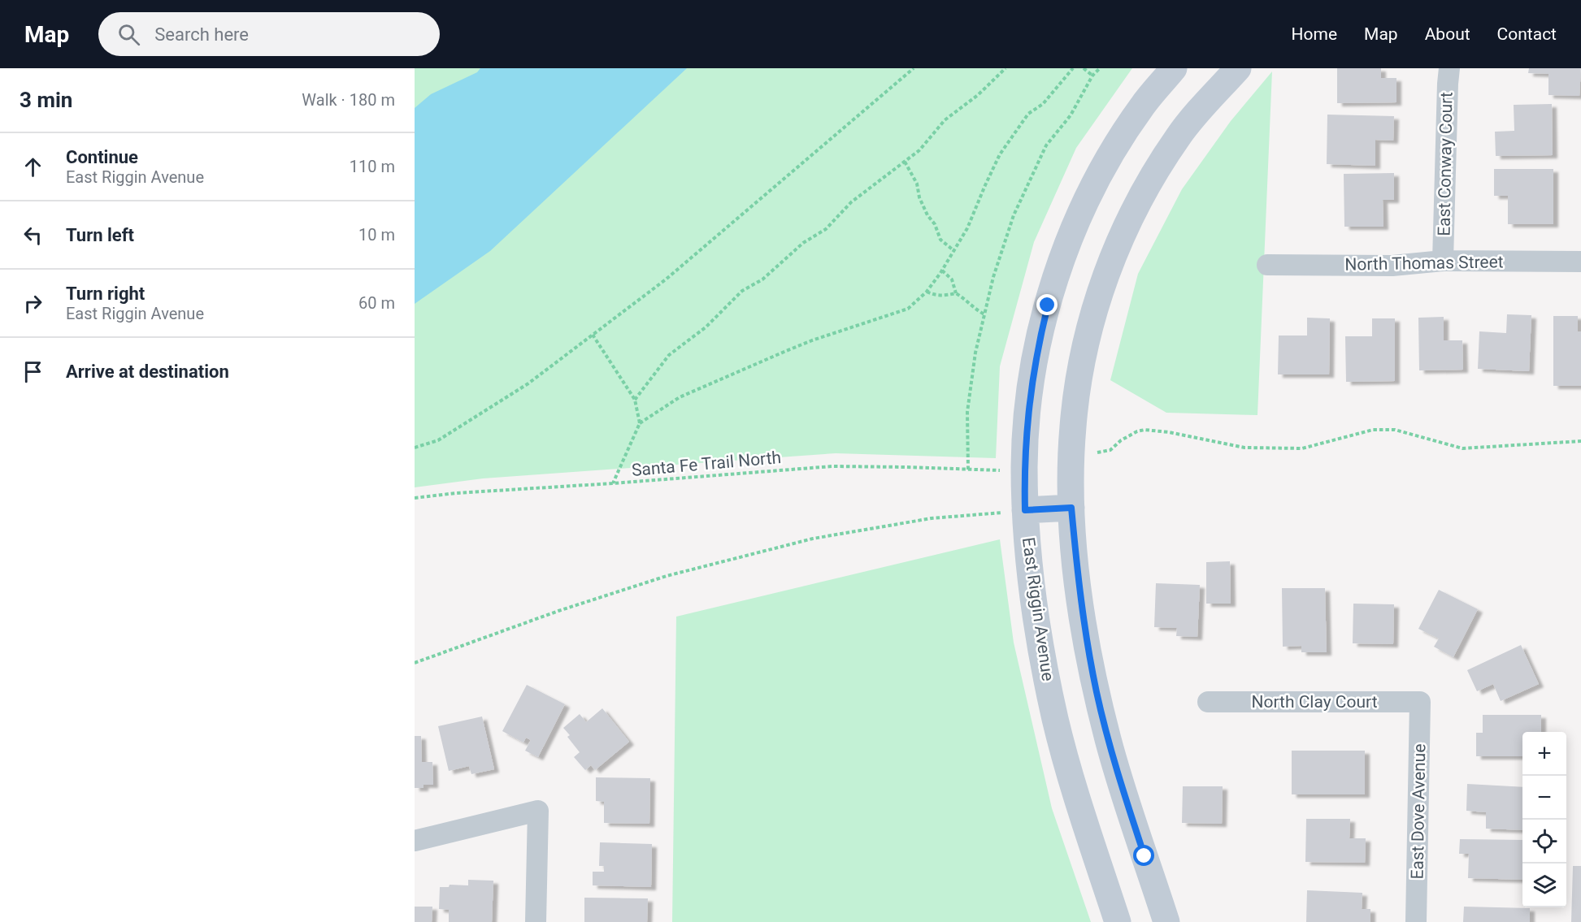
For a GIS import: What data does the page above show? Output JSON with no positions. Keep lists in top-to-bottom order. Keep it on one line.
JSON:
{"streets":{"main road":["East Riggin Avenue"],"street":["East Conway Court","North Thomas Street","North Clay Court","East Dove Avenue"],"path":["Santa Fe Trail North"]},"crossings":[["East Conway Court","North Thomas Street"],["North Clay Court","East Dove Avenue"]],"page":{"header":"Map","search":"Search here","nav":["Home","Map","About","Contact"],"heading":["3 min","Walk · 180 m"],"list":[["Continue","East Riggin Avenue","110 m"],["Turn left","10 m"],["Turn right","East Riggin Avenue","60 m"],"Arrive at destination"],"map_buttons":["+","−"]}}
